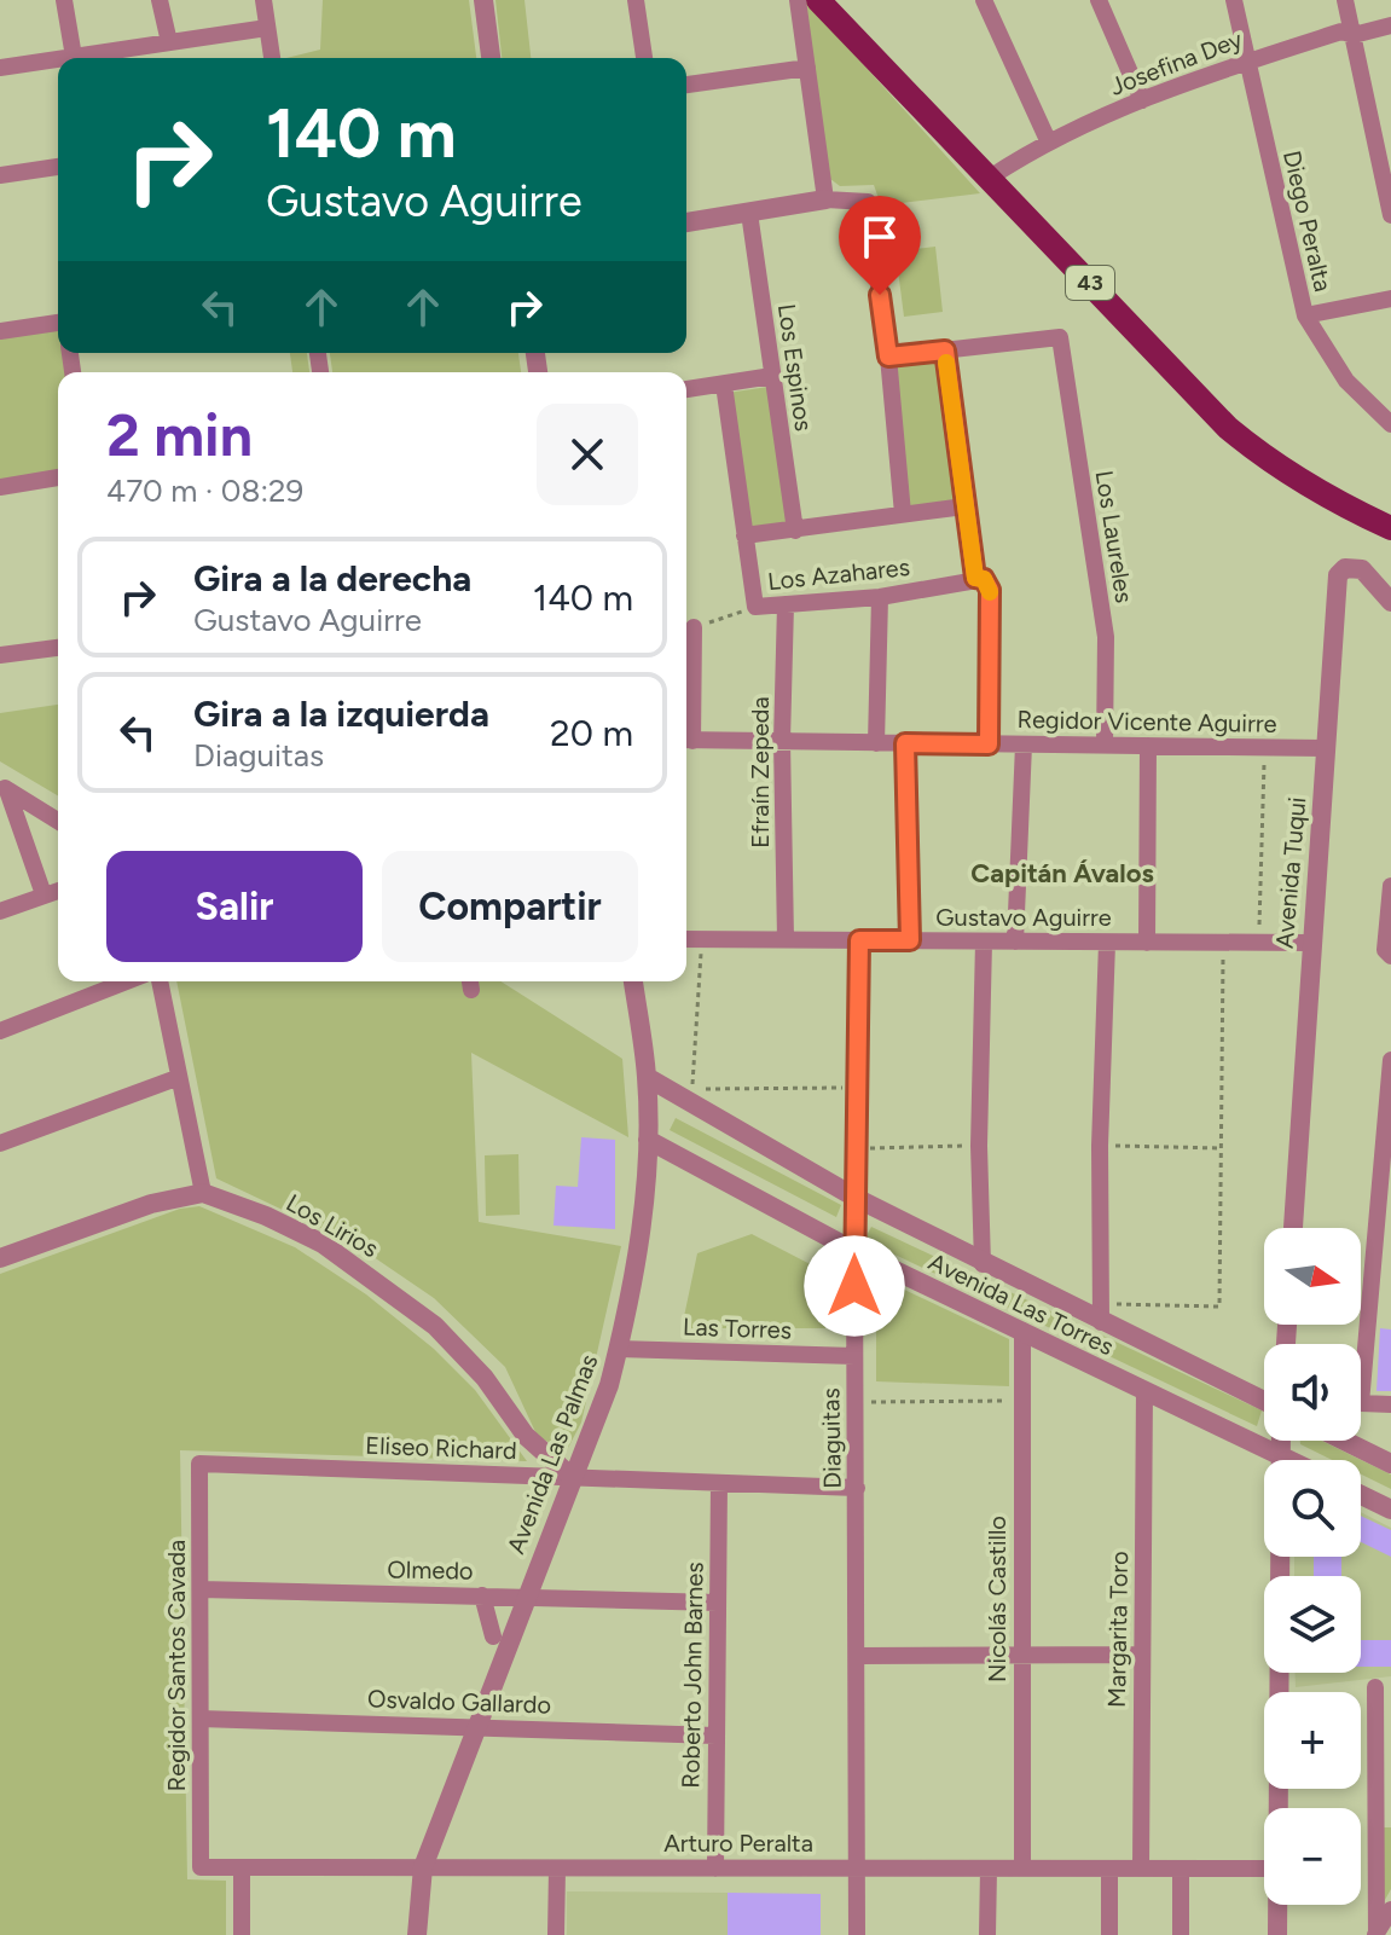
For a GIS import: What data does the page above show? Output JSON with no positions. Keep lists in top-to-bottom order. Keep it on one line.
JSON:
{"streets":{"main road":["43"],"street":["Josefina Dey","Diego Peralta","Los Espinos","Los Laureles","Los Azahares","Regidor Vicente Aguirre","Efraín Zepeda","Avenida Tuqui","Gustavo Aguirre","Los Lirios","Avenida Las Torres","Las Torres","Diaguitas","Eliseo Richard","Avenida Las Palmas","Olmedo","Nicolás Castillo","Margarita Toro","Regidor Santos Cavada","Roberto John Barnes","Osvaldo Gallardo","Arturo Peralta"]},"crossings":[["Josefina Dey","Diego Peralta"],["Josefina Dey","43"],["Los Laureles","Regidor Vicente Aguirre"],["Los Azahares","Efraín Zepeda"],["Regidor Vicente Aguirre","Efraín Zepeda"],["Regidor Vicente Aguirre","Avenida Tuqui"],["Efraín Zepeda","Gustavo Aguirre"],["Avenida Tuqui","Gustavo Aguirre"],["Gustavo Aguirre","Diaguitas"],["Los Lirios","Eliseo Richard"],["Los Lirios","Avenida Las Palmas"],["Avenida Las Torres","Diaguitas"],["Avenida Las Torres","Avenida Las Palmas"],["Avenida Las Torres","Nicolás Castillo"],["Avenida Las Torres","Margarita Toro"],["Las Torres","Diaguitas"],["Las Torres","Avenida Las Palmas"],["Diaguitas","Eliseo Richard"],["Diaguitas","Arturo Peralta"],["Eliseo Richard","Avenida Las Palmas"],["Eliseo Richard","Regidor Santos Cavada"],["Eliseo Richard","Roberto John Barnes"],["Avenida Las Palmas","Olmedo"],["Avenida Las Palmas","Osvaldo Gallardo"],["Avenida Las Palmas","Arturo Peralta"],["Olmedo","Regidor Santos Cavada"],["Olmedo","Roberto John Barnes"],["Nicolás Castillo","Arturo Peralta"],["Margarita Toro","Arturo Peralta"],["Regidor Santos Cavada","Osvaldo Gallardo"],["Regidor Santos Cavada","Arturo Peralta"],["Roberto John Barnes","Osvaldo Gallardo"],["Roberto John Barnes","Arturo Peralta"]],"districts":["Capitán Ávalos"],"north":"right","page":{"turn":["140 m","Gustavo Aguirre"],"heading":["2 min","470 m · 08:29"],"list":[{"name":"Gira a la derecha","note":"Gustavo Aguirre","value":"140 m"},{"name":"Gira a la izquierda","note":"Diaguitas","value":"20 m"}],"buttons":["Salir","Compartir"],"map_buttons":["+","−"]}}
